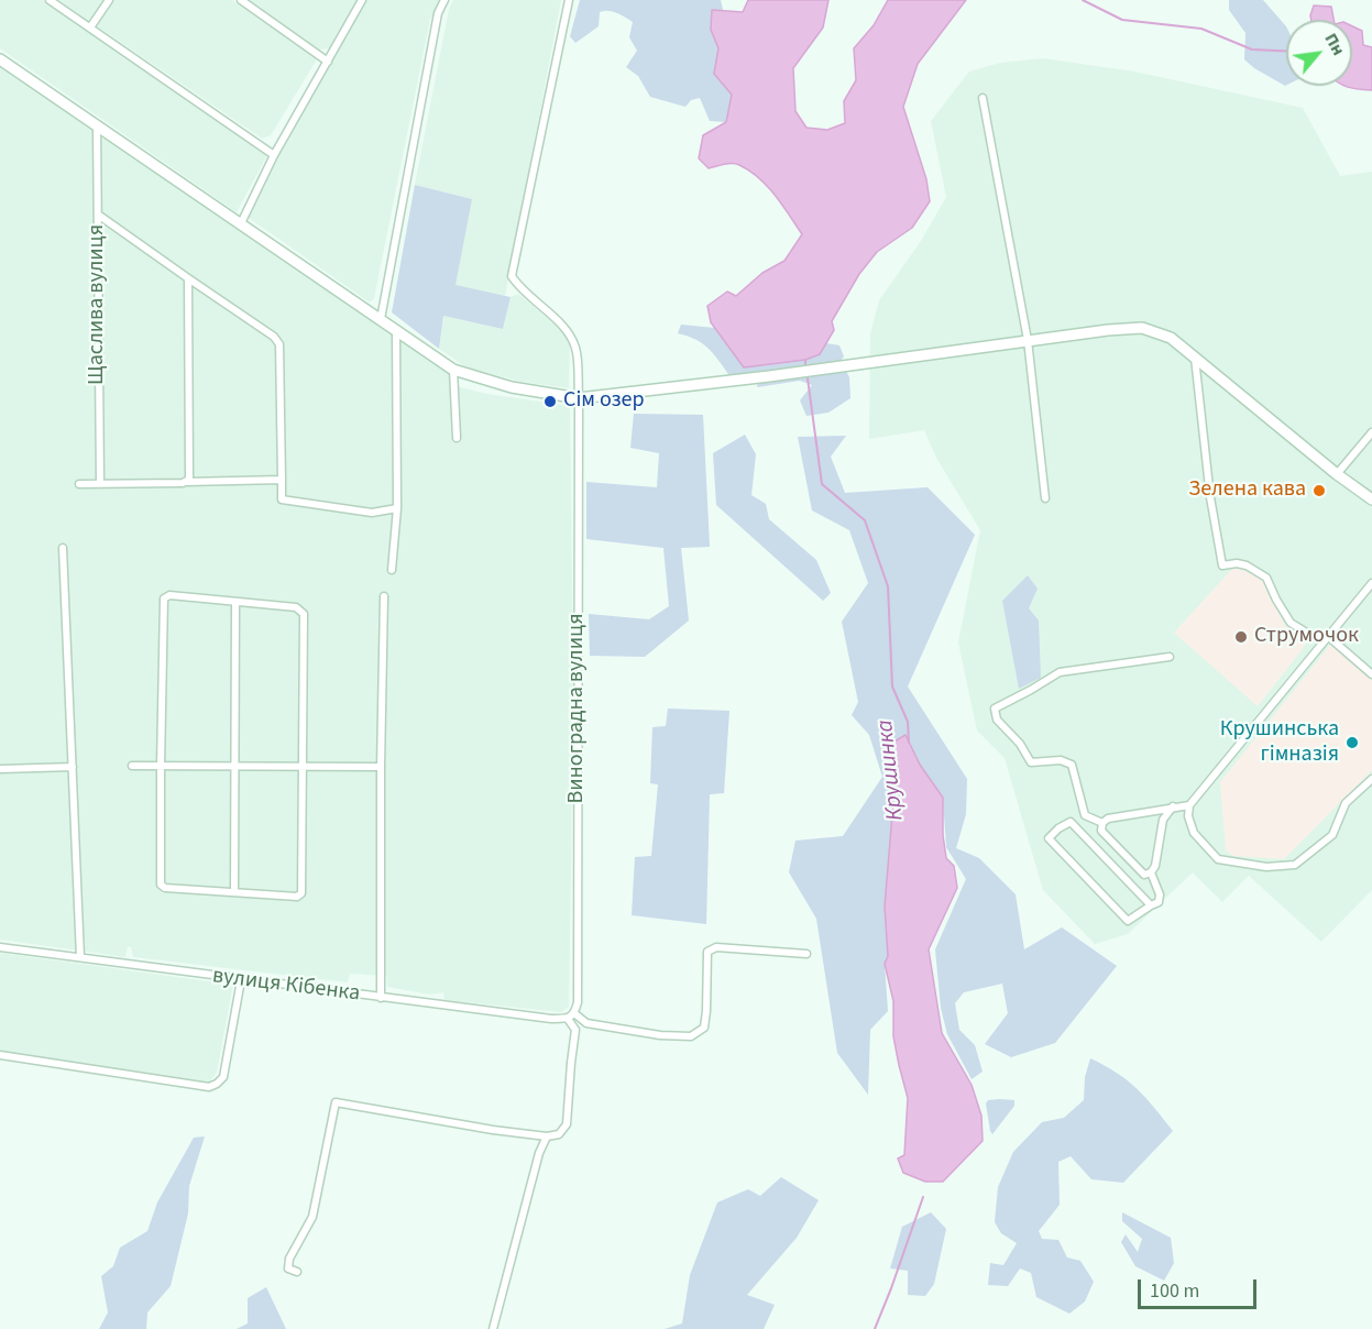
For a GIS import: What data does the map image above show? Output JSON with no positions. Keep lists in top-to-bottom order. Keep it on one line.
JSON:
{"streets":{"street":["Щаслива вулиця","Виноградна вулиця","вулиця Кібенка"]},"crossings":[["Виноградна вулиця","вулиця Кібенка"]],"water":["Крушинка"],"places":["Сім озер","Зелена кава","Струмочок","Крушинська гімназія"],"scale_bar":"100 m","north":"top right"}
